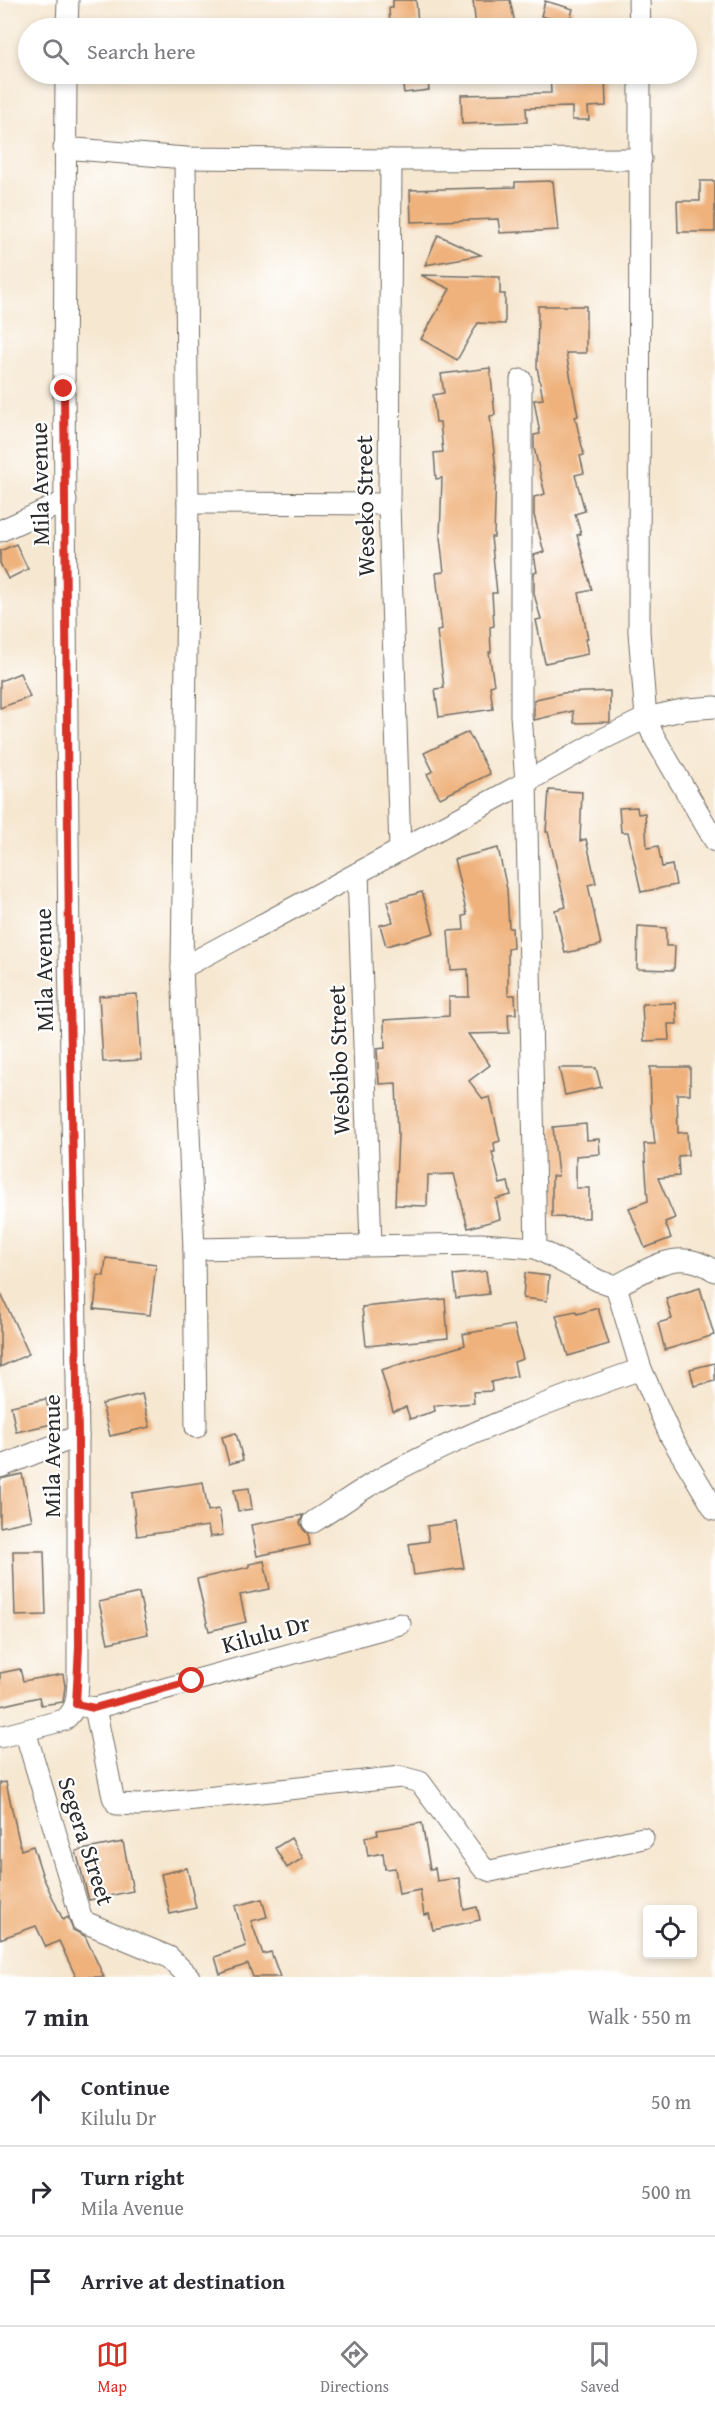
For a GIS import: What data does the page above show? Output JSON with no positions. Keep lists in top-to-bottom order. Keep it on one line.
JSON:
{"streets":{"street":["Mila Avenue","Weseko Street","Wesbibo Street","Kilulu Dr","Segera Street"]},"crossings":[["Mila Avenue","Kilulu Dr"]],"page":{"search":"Search here","heading":["7 min","Walk · 550 m"],"list":[["Continue","Kilulu Dr","50 m"],["Turn right","Mila Avenue","500 m"],"Arrive at destination"],"nav":["Map","Directions","Saved"]}}
